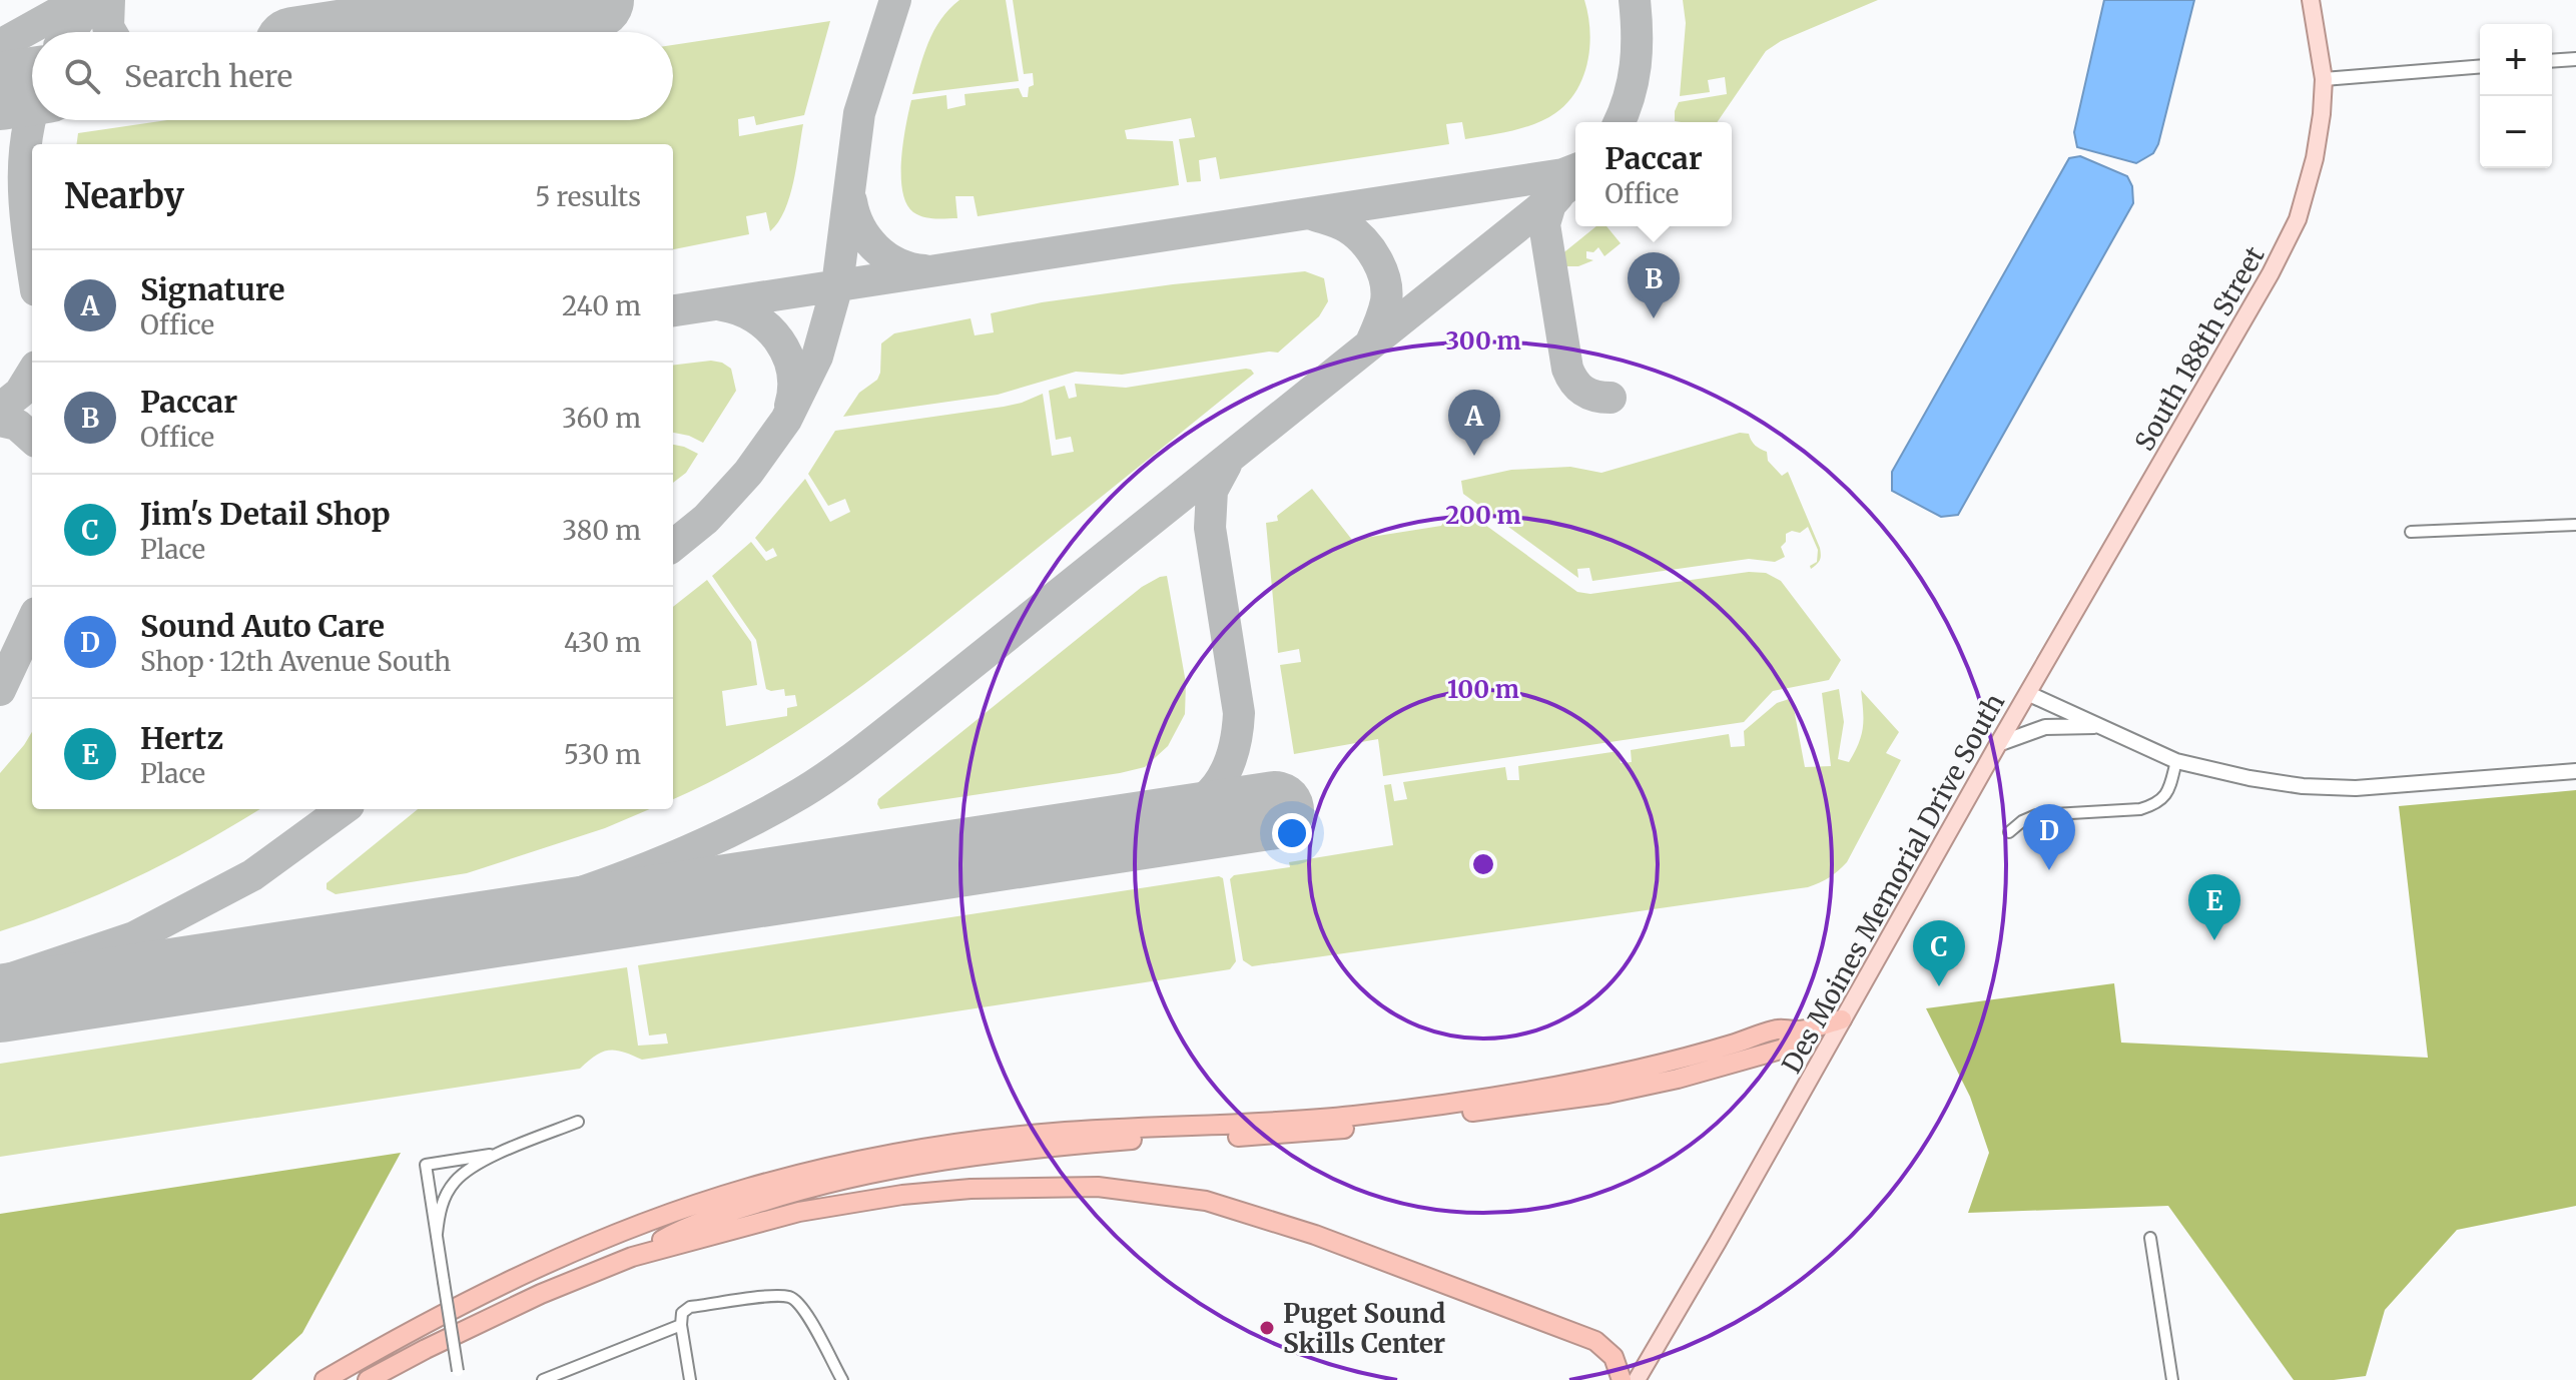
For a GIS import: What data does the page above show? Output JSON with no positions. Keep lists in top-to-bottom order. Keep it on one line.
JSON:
{"streets":{"main road":["South 188th Street","Des Moines Memorial Drive South"]},"crossings":[["South 188th Street","Des Moines Memorial Drive South"]],"places":["Puget Sound Skills Center"],"page":{"map_buttons":["+","−"],"search":"Search here","popup":["Paccar","Office"],"heading":["Nearby","5 results"],"list":[{"mark":"A","name":"Signature","note":"Office","value":"240 m"},{"mark":"B","name":"Paccar","note":"Office","value":"360 m"},{"mark":"C","name":"Jim's Detail Shop","note":"Place","value":"380 m"},{"mark":"D","name":"Sound Auto Care","note":"Shop · 12th Avenue South","value":"430 m"},{"mark":"E","name":"Hertz","note":"Place","value":"530 m"}],"pins":["B","A","D","E","C"]},"rings":["300 m","200 m","100 m"]}
